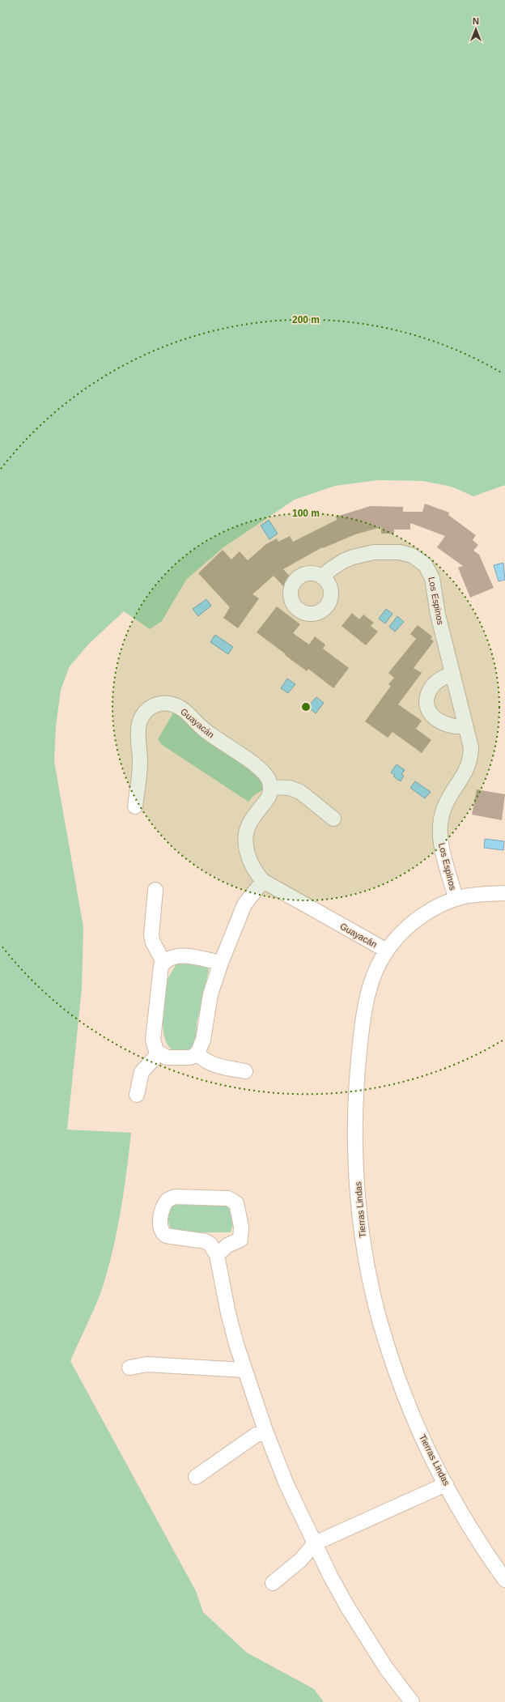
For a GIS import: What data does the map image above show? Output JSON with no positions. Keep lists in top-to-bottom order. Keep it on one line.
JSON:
{"streets":{"street":["Los Espinos","Guayacán","Tierras Lindas"]},"crossings":[["Los Espinos","Tierras Lindas"],["Guayacán","Tierras Lindas"]],"north":"top","rings":["200 m","100 m"]}
